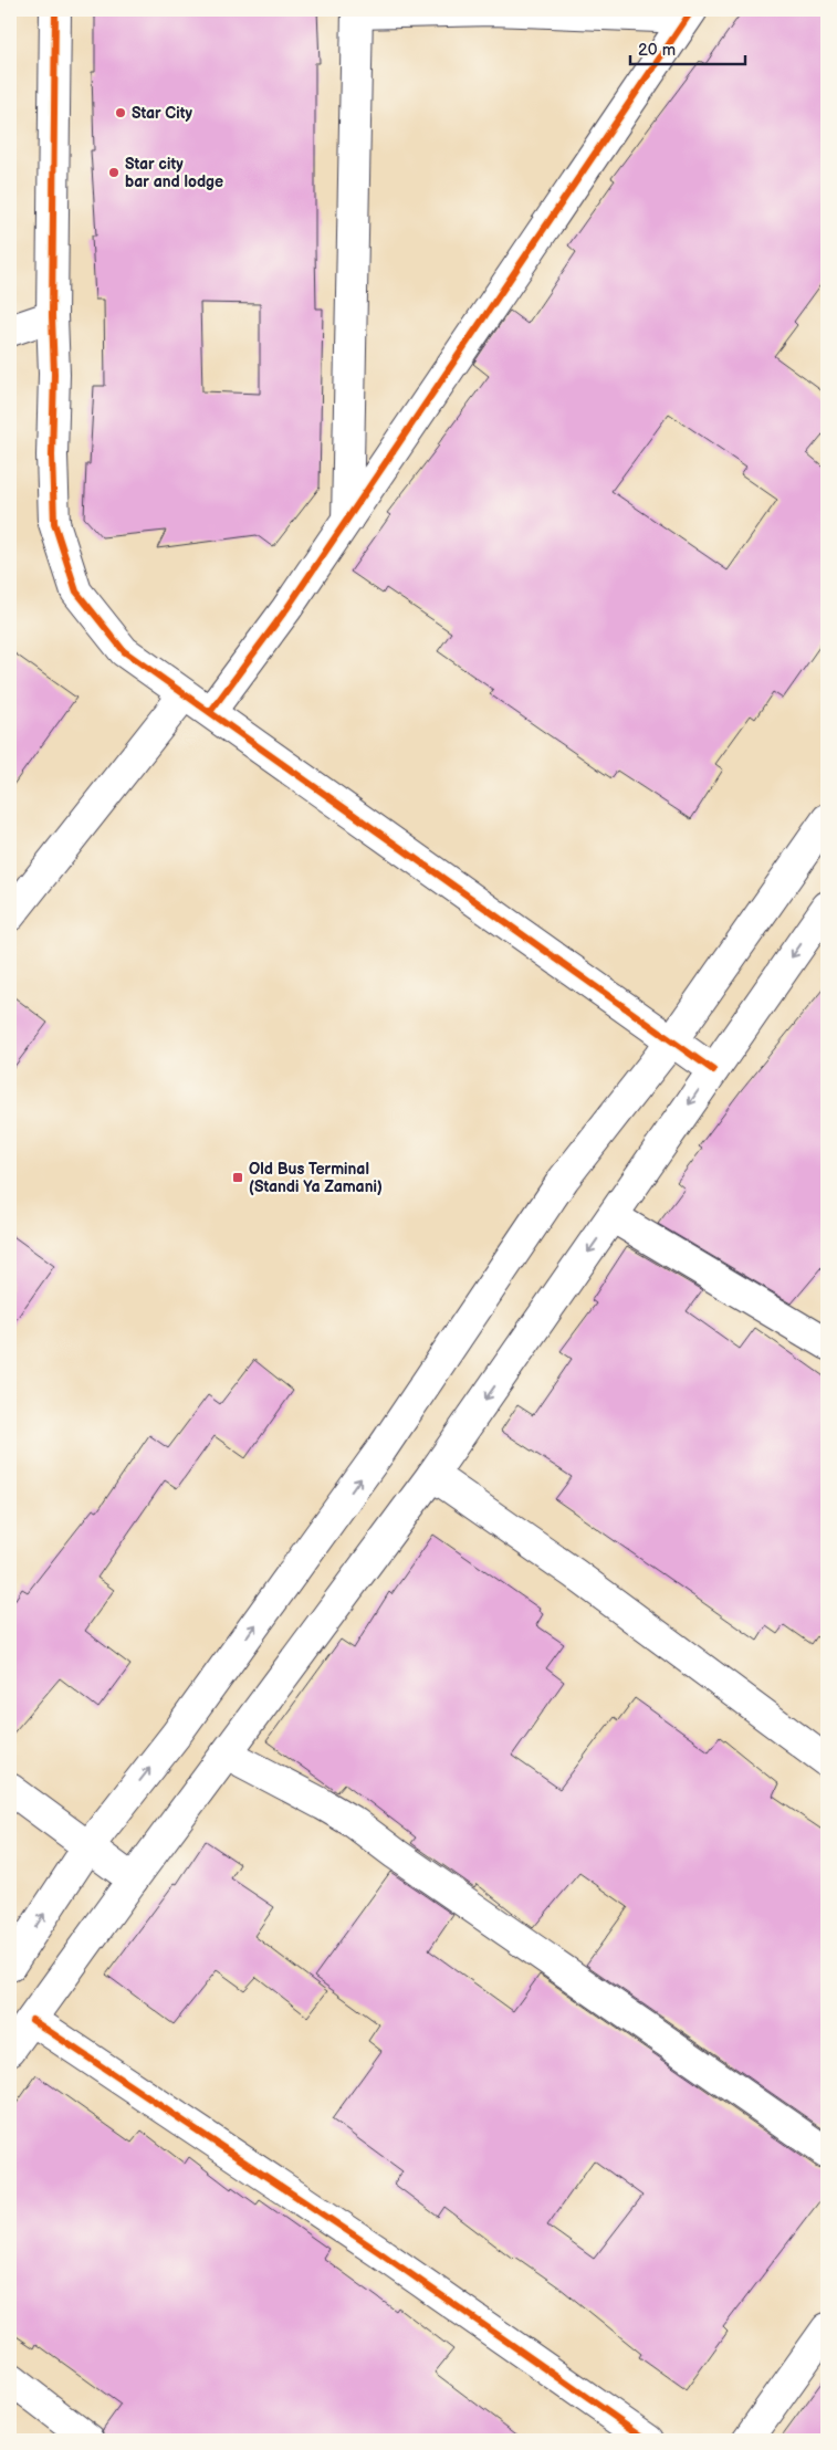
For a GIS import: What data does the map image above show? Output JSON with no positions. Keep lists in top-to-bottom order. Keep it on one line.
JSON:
{"places":{"other":["Star City","Star city bar and lodge"],"transit":["Old Bus Terminal (Standi Ya Zamani)"]},"scale_bar":"20 m"}
